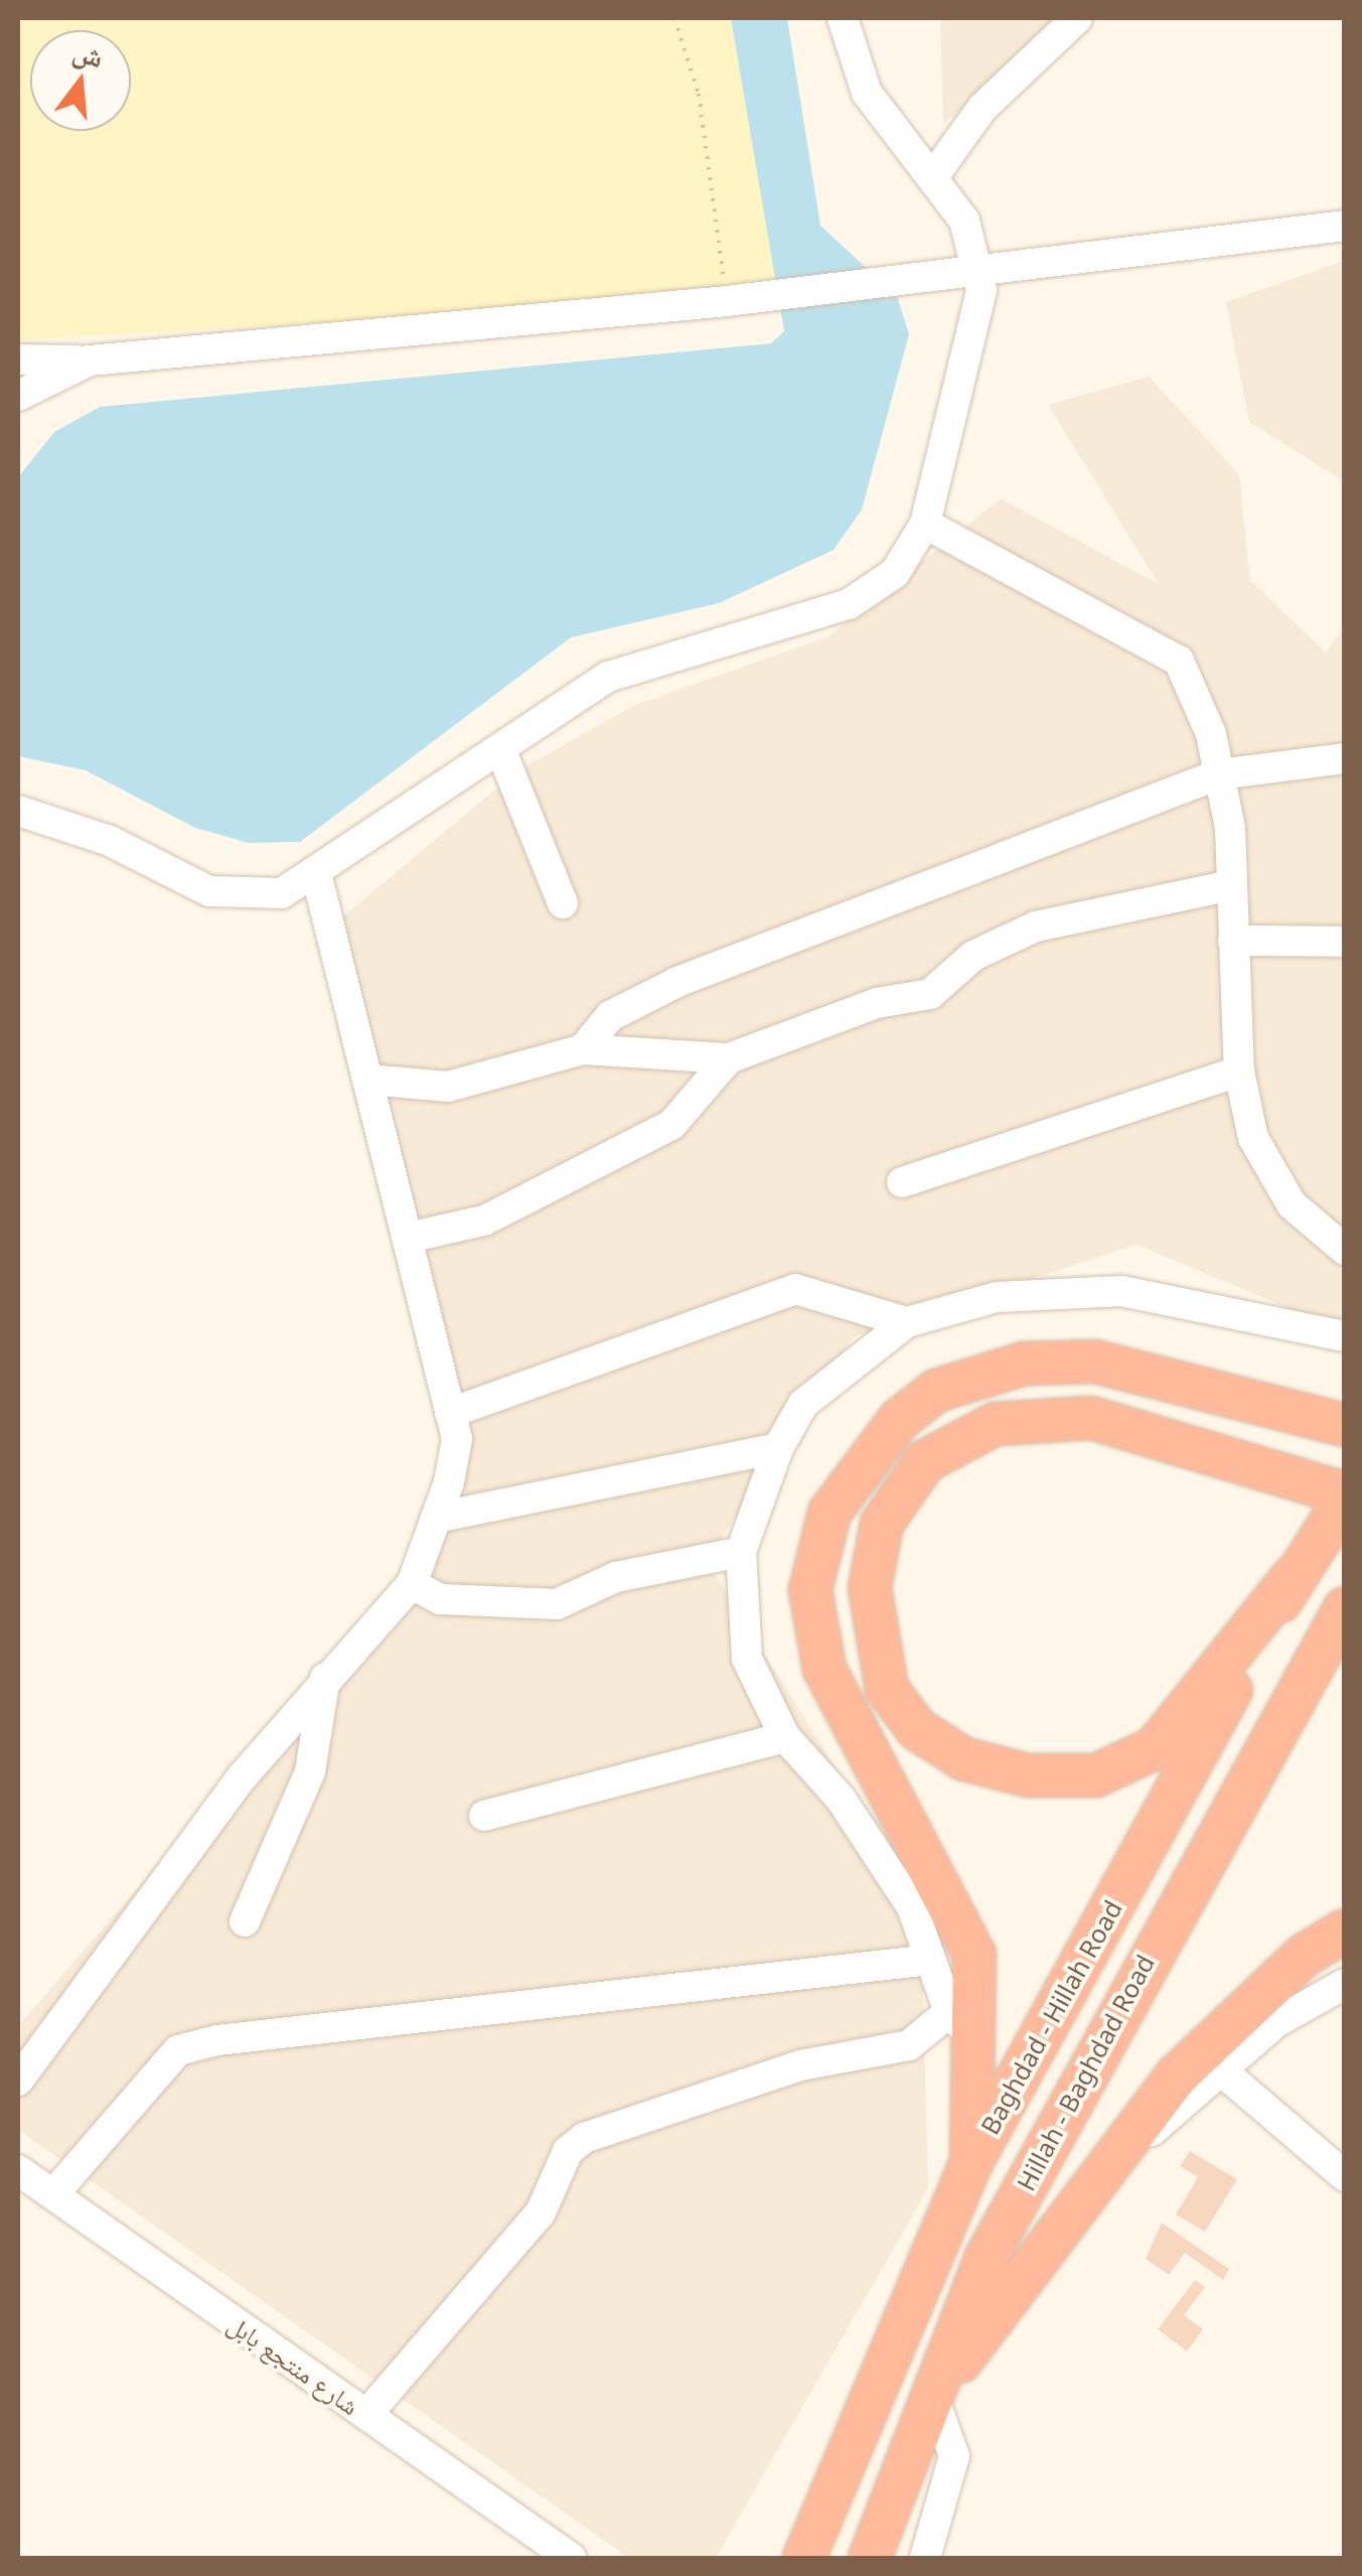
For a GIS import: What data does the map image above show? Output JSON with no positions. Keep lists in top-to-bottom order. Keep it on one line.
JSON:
{"streets":{"highway":["Baghdad - Hillah Road","Hillah - Baghdad Road"],"street":["شارع منتجع بابل"]},"north":"top"}
